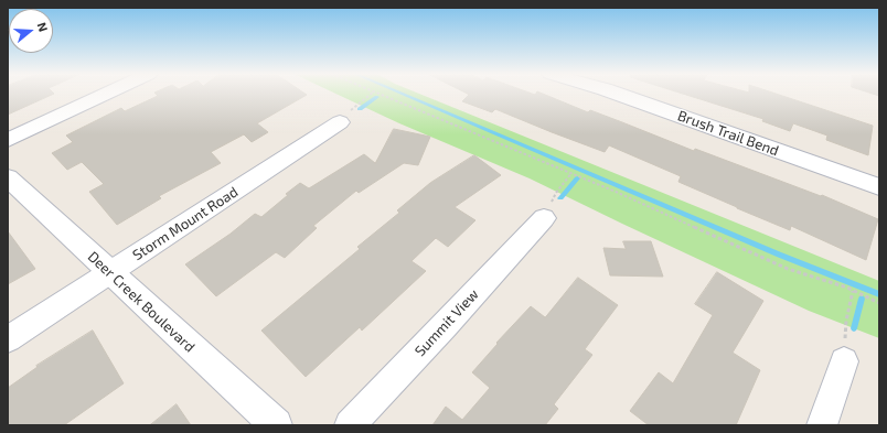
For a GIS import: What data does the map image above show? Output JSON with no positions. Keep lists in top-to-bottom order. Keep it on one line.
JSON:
{"streets":{"street":["Brush Trail Bend","Storm Mount Road","Deer Creek Boulevard","Summit View"]},"crossings":[["Storm Mount Road","Deer Creek Boulevard"]],"north":"right"}
